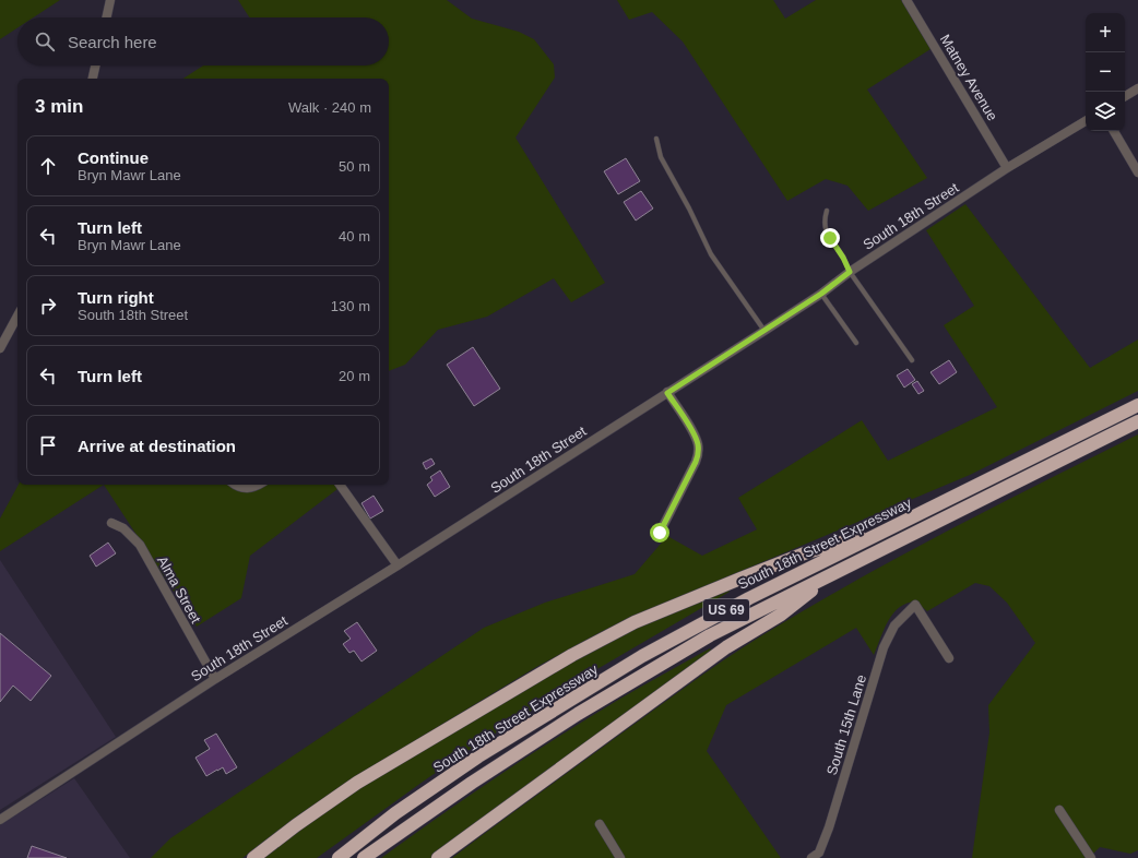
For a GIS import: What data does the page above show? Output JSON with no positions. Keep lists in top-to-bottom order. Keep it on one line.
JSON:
{"streets":{"highway":["South 18th Street Expressway","US 69"],"street":["Matney Avenue","South 18th Street","Alma Street","South 15th Lane"]},"crossings":[["Matney Avenue","South 18th Street"],["South 18th Street","Alma Street"]],"page":{"map_buttons":["+","−"],"search":"Search here","heading":["3 min","Walk · 240 m"],"list":[["Continue","Bryn Mawr Lane","50 m"],["Turn left","Bryn Mawr Lane","40 m"],["Turn right","South 18th Street","130 m"],["Turn left","20 m"],"Arrive at destination"]}}
